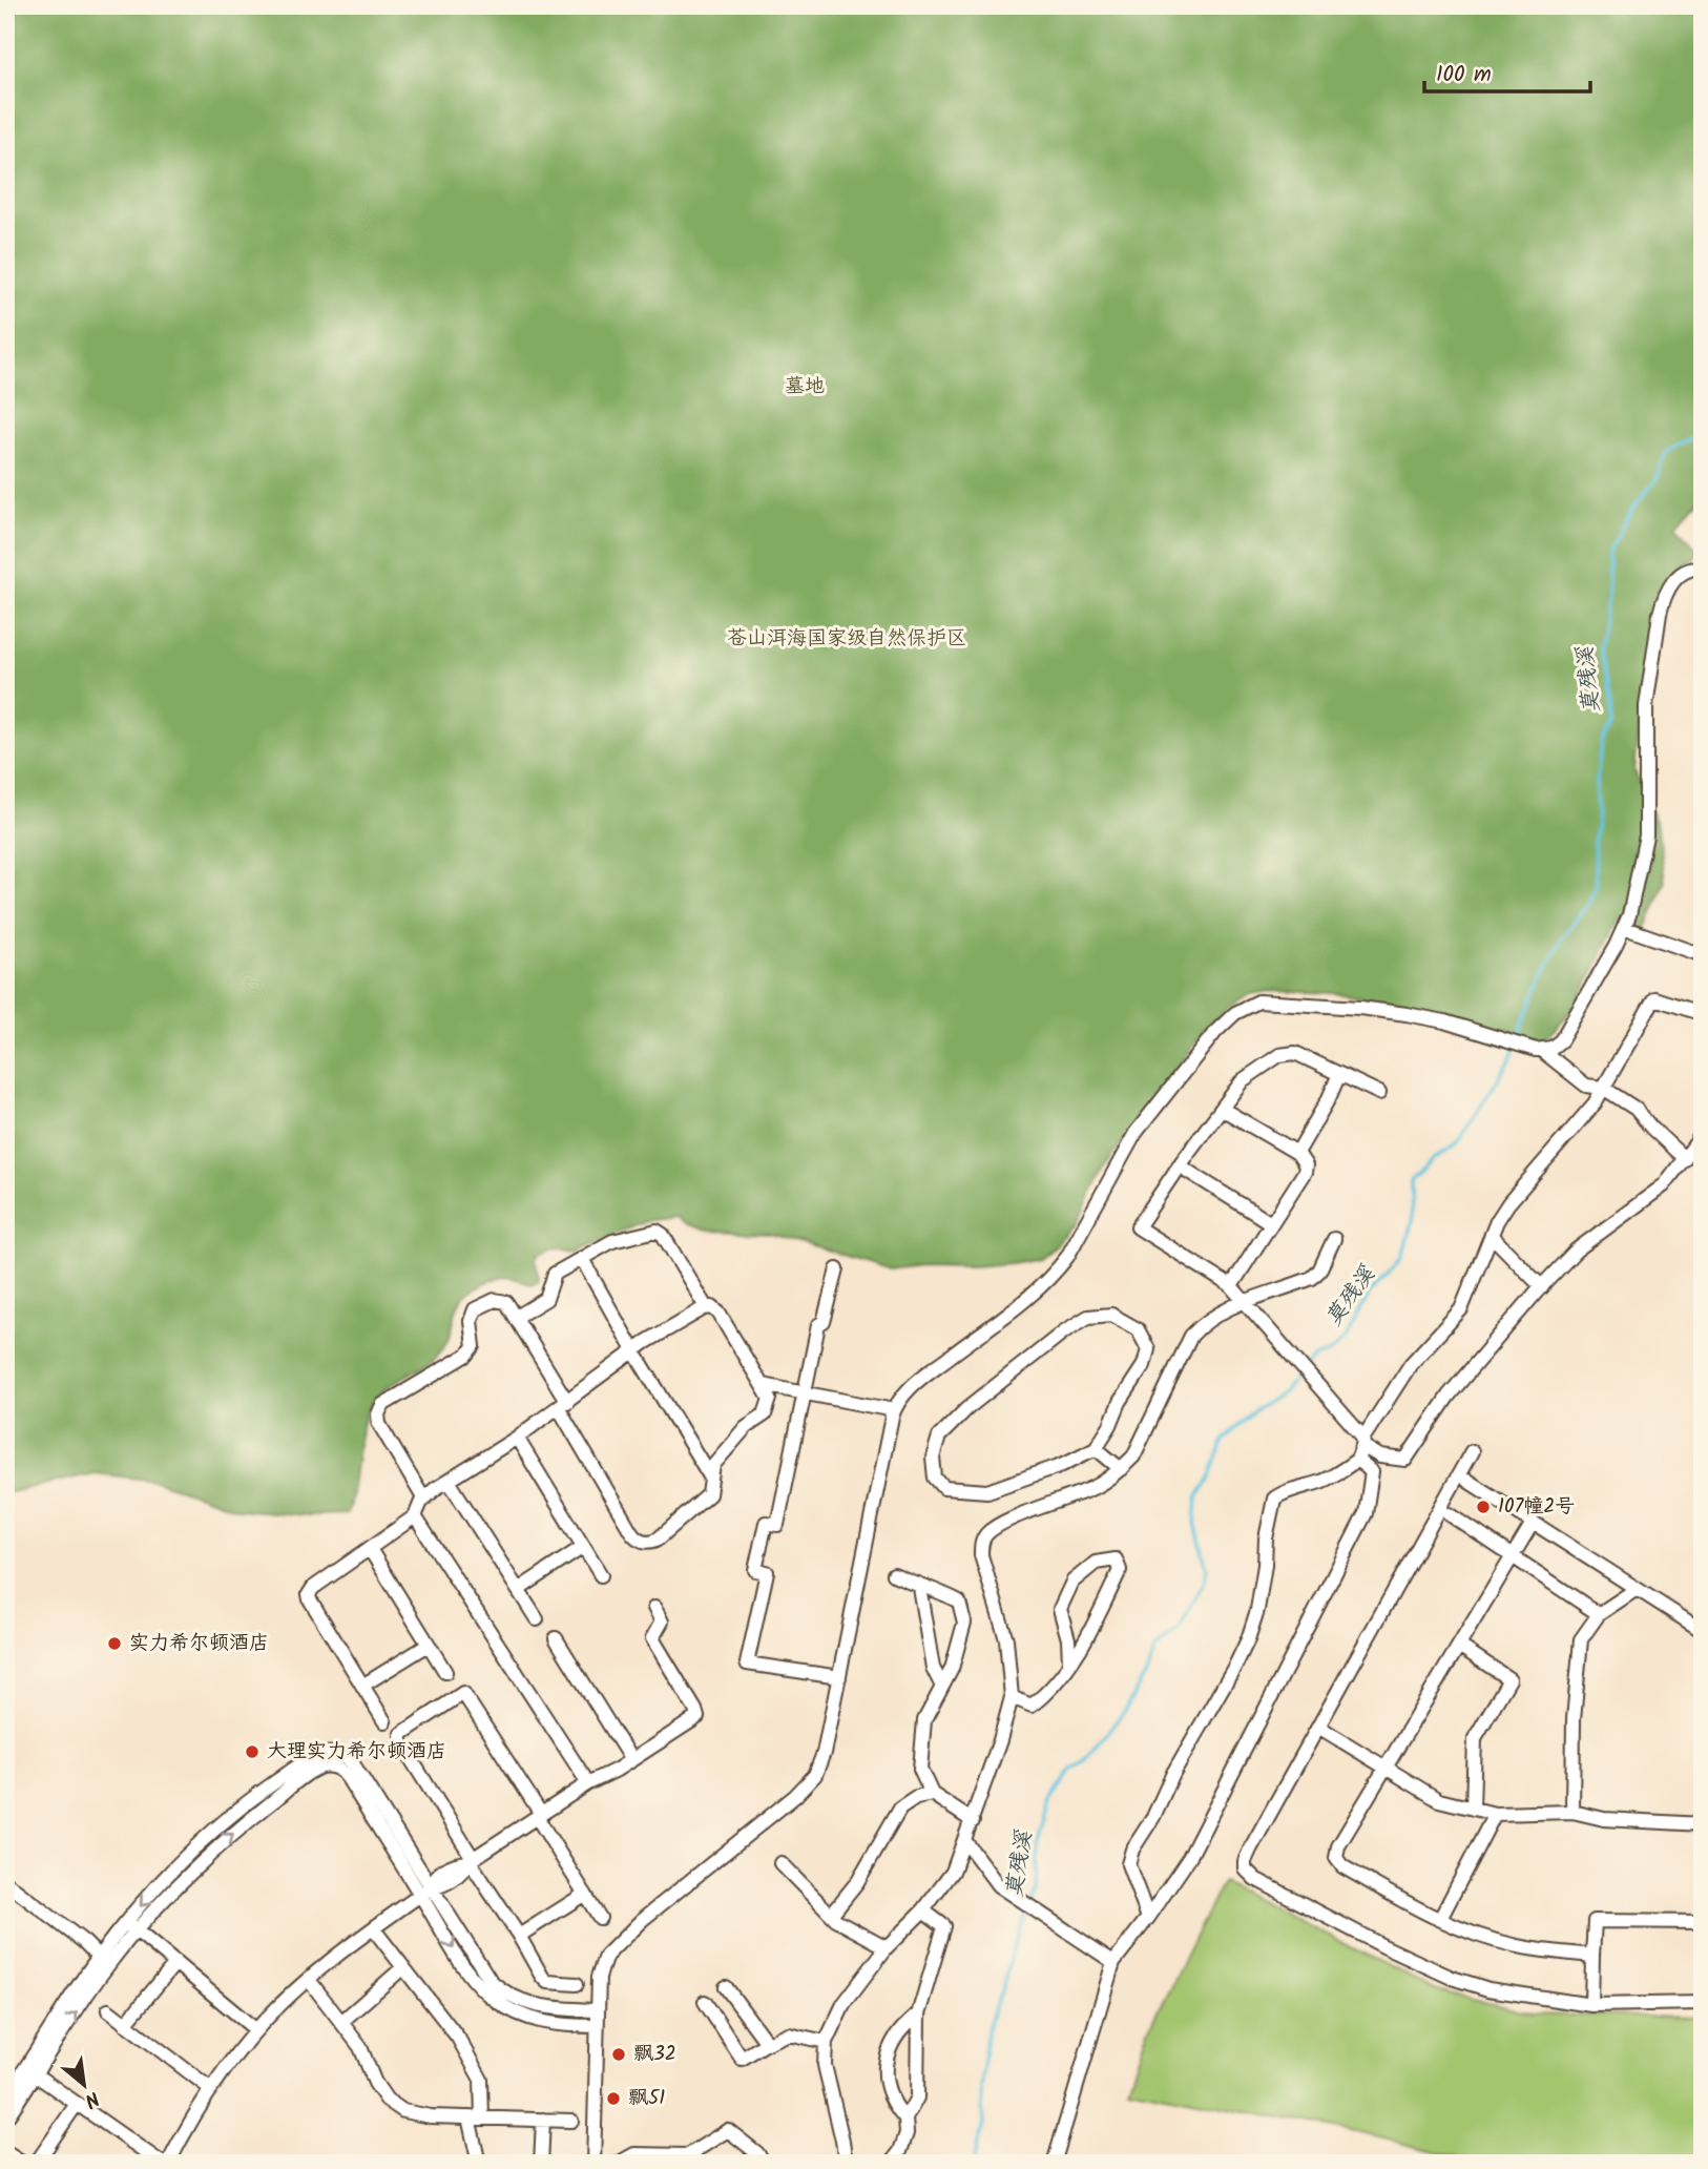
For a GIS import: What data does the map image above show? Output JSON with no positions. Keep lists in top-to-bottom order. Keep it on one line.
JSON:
{"water":["莫残溪"],"parks":["墓地","苍山洱海国家级自然保护区"],"places":["107幢2号","实力希尔顿酒店","大理实力希尔顿酒店","飘32","飘51"],"scale_bar":"100 m","north":"bottom right"}
